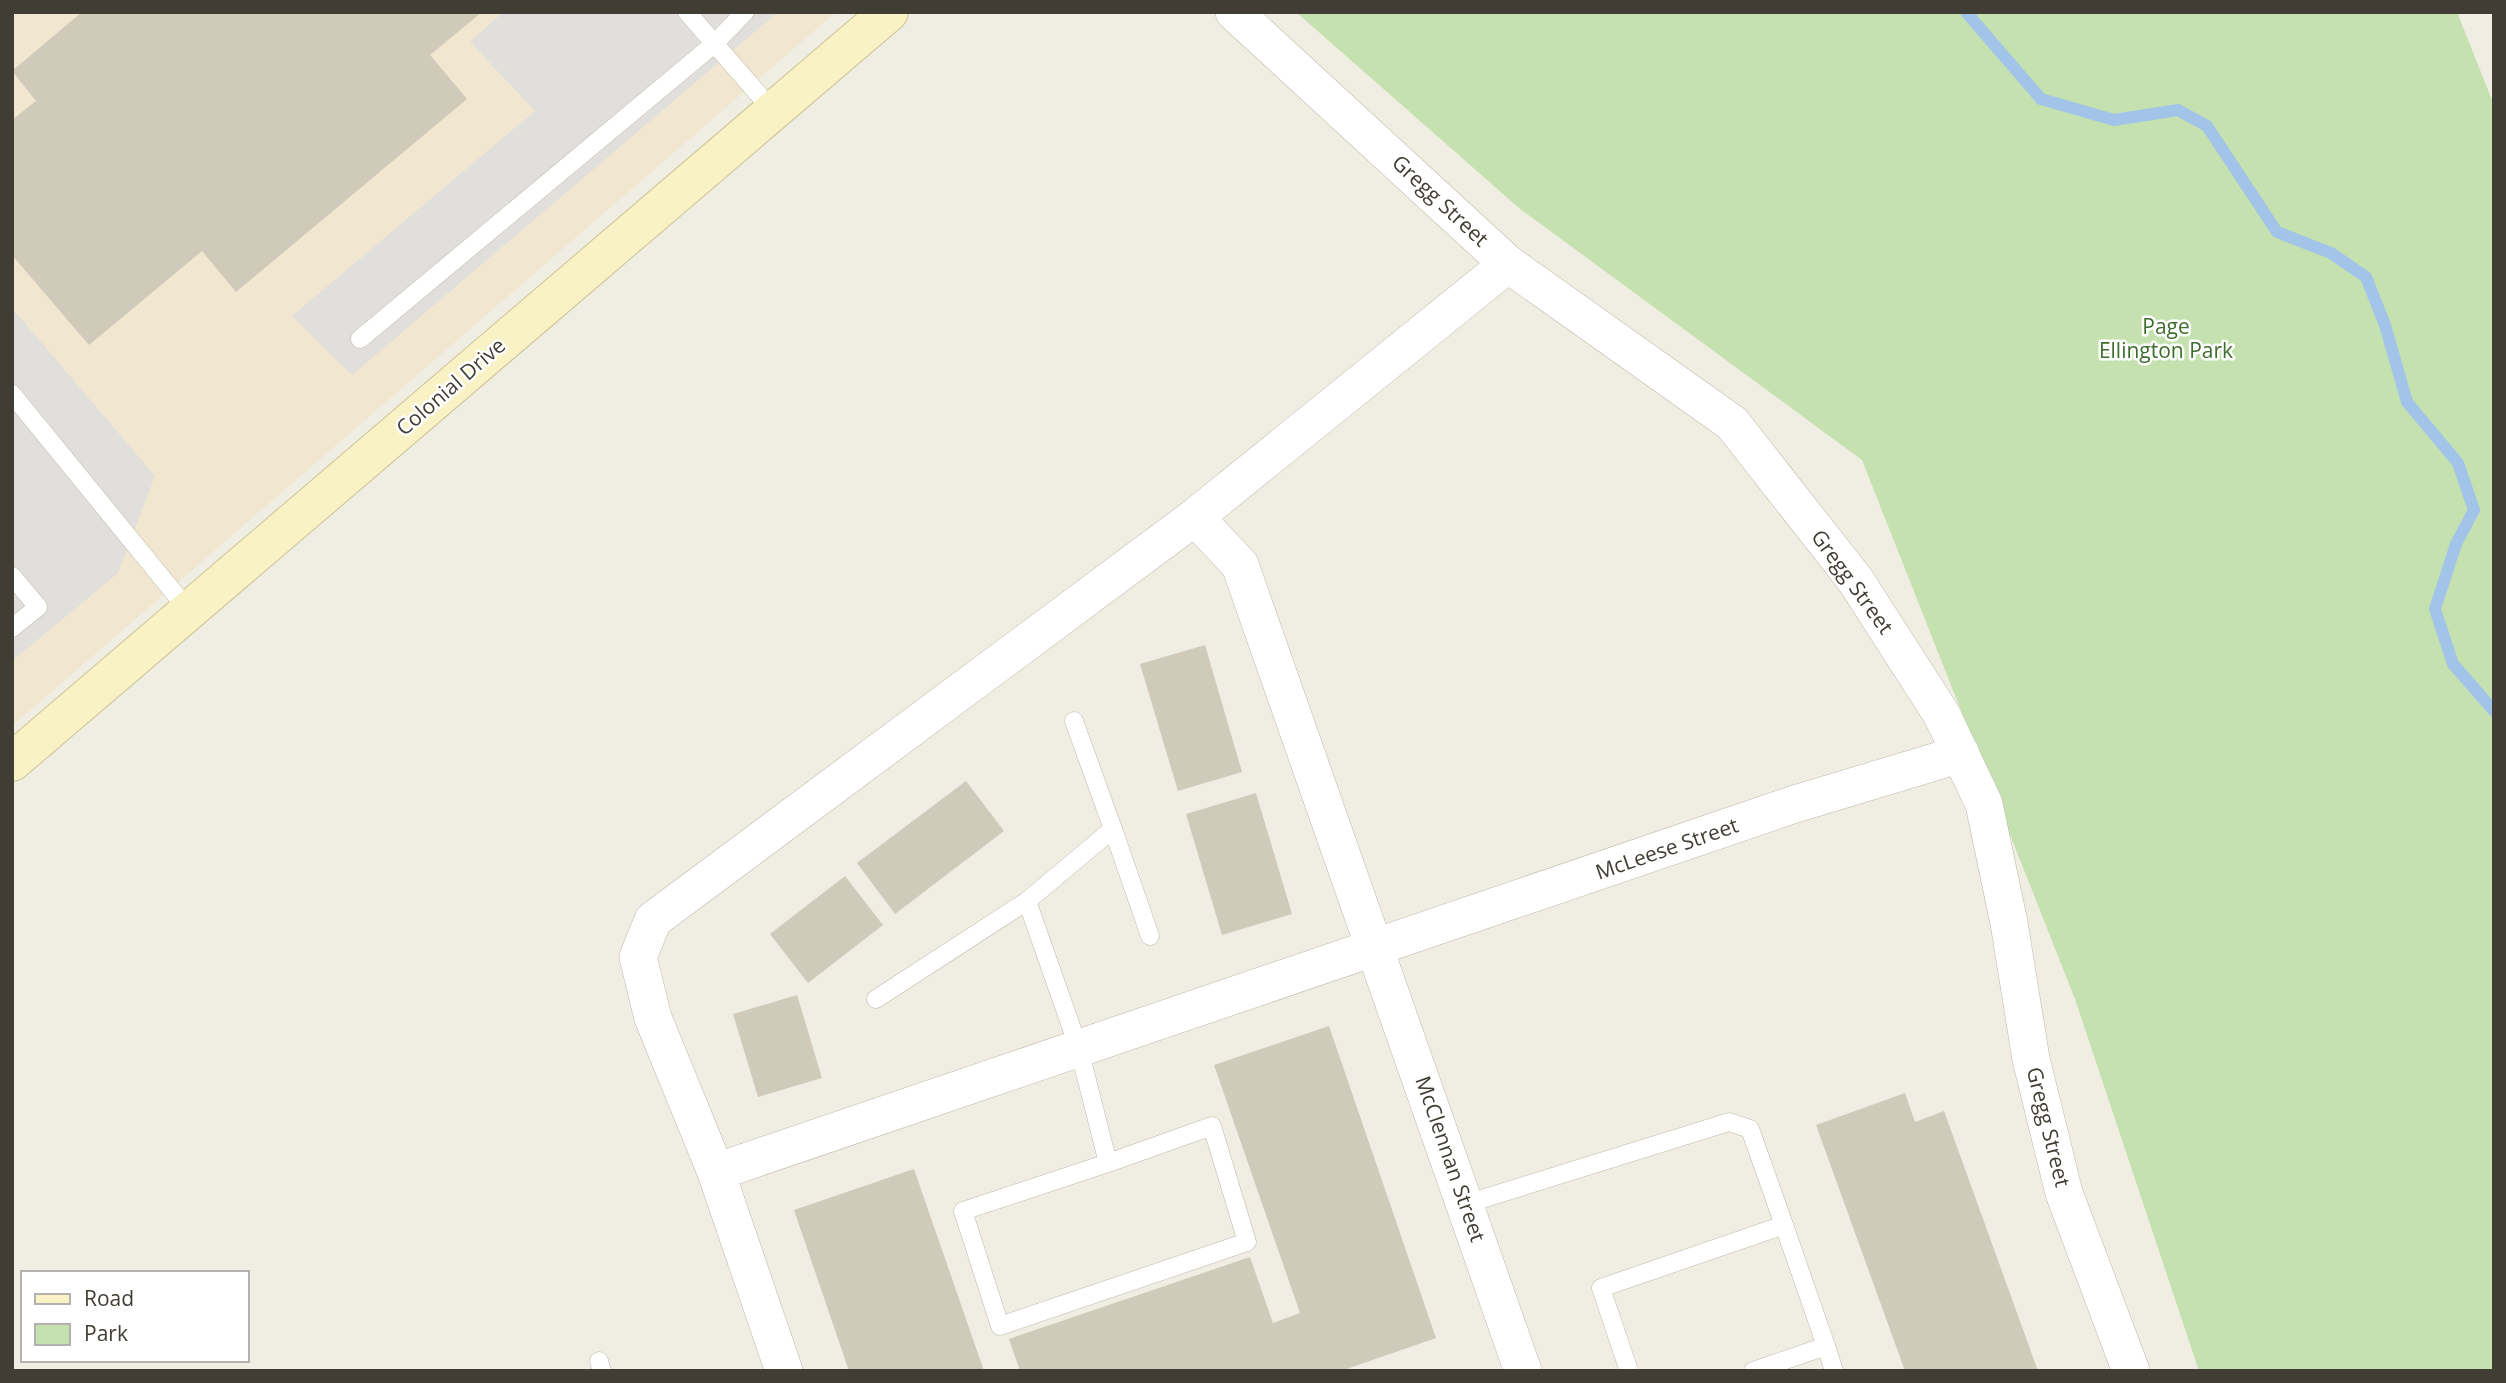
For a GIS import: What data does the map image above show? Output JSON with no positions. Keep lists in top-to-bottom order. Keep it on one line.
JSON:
{"streets":{"main road":["Colonial Drive"],"street":["Gregg Street","McLeese Street","McClennan Street"]},"crossings":[["Gregg Street","McLeese Street"],["McLeese Street","McClennan Street"]],"parks":["Page Ellington Park"],"legend":["Road","Park"]}
